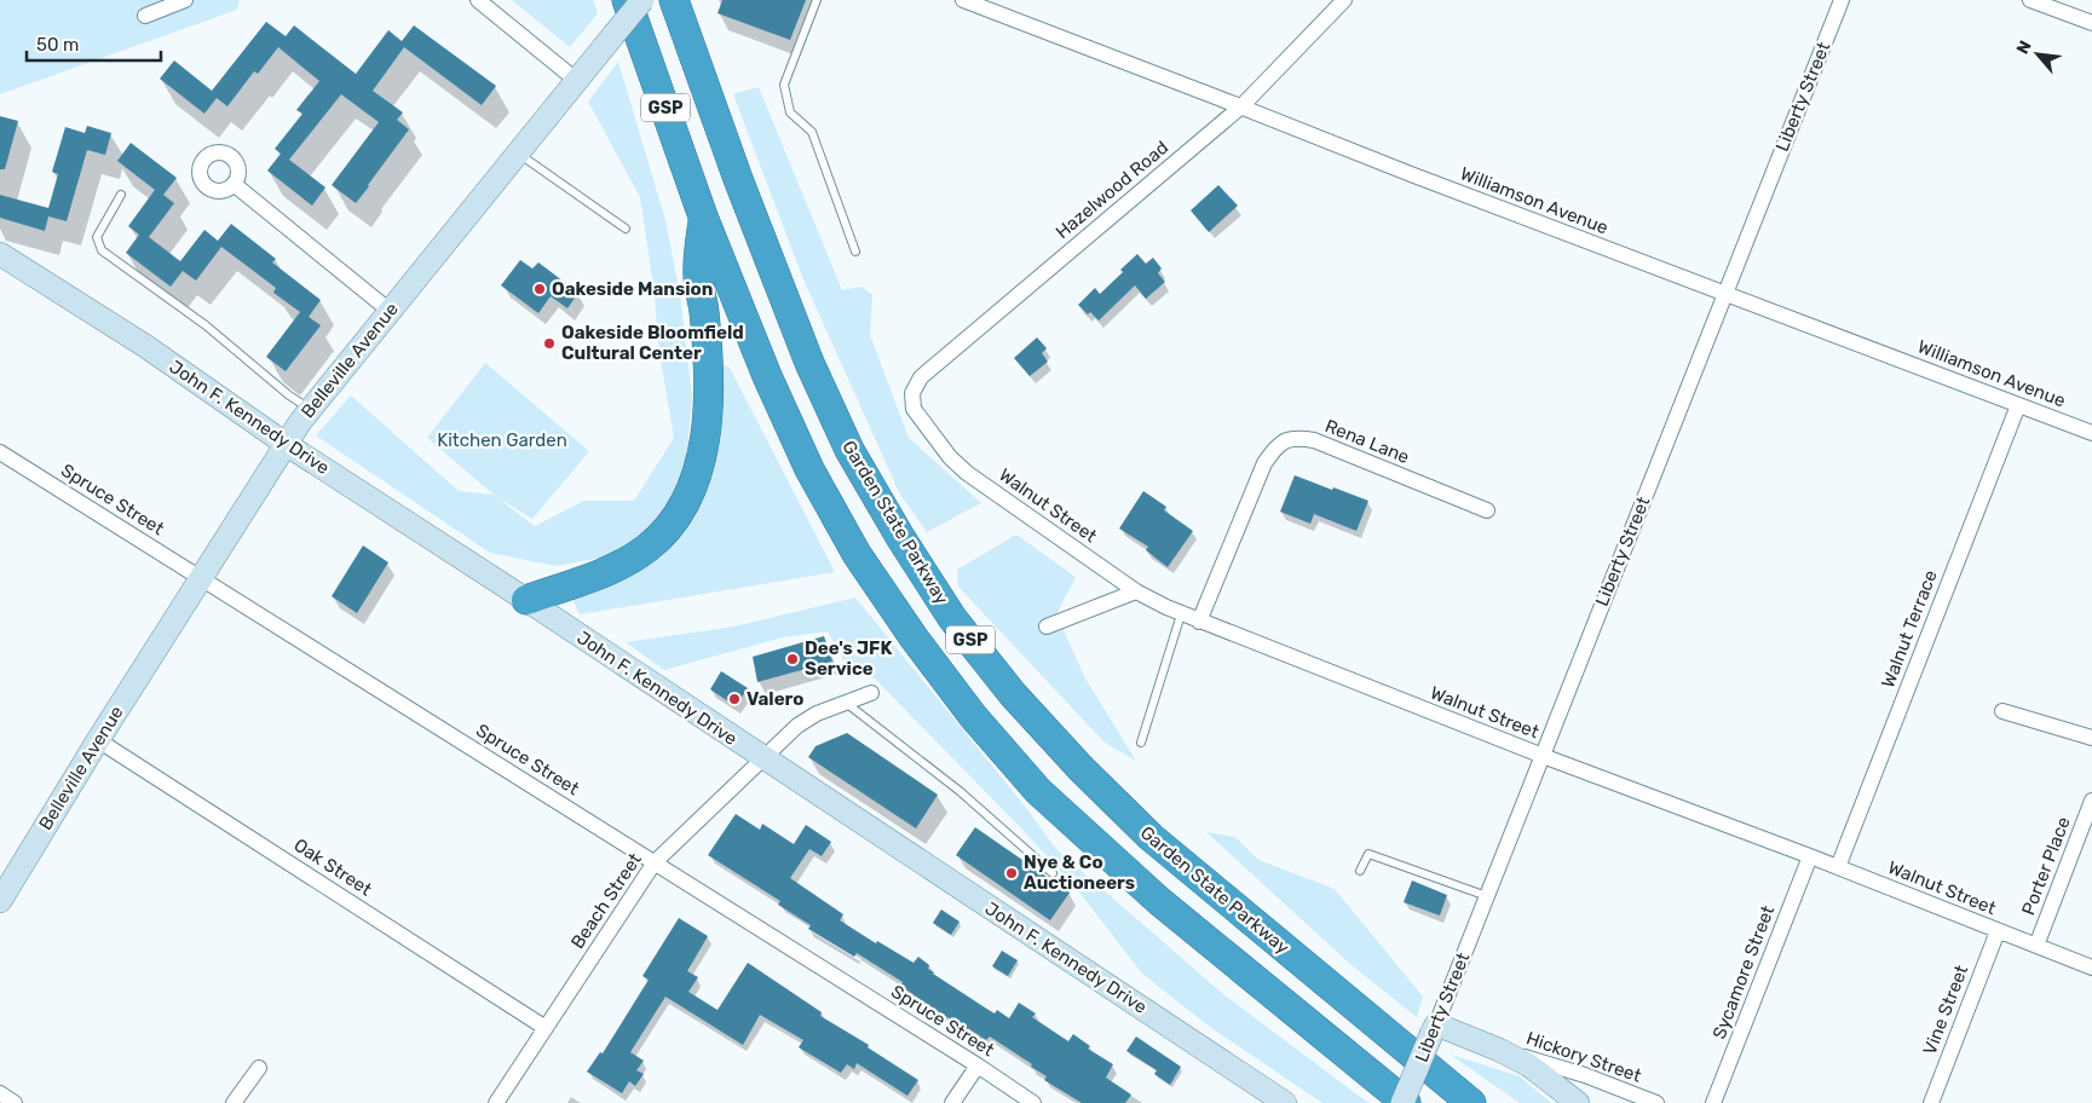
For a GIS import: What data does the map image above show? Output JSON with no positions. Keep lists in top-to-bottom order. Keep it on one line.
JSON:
{"streets":{"highway":["GSP","Garden State Parkway"],"main road":["Liberty Street","Belleville Avenue","John F. Kennedy Drive"],"street":["Hazelwood Road","Williamson Avenue","Rena Lane","Spruce Street","Walnut Street","Walnut Terrace","Porter Place","Oak Street","Beach Street","Sycamore Street","Vine Street","Hickory Street"]},"crossings":[["Liberty Street","GSP"],["Liberty Street","Williamson Avenue"],["Liberty Street","Walnut Street"],["Hazelwood Road","Williamson Avenue"],["Hazelwood Road","Walnut Street"],["Williamson Avenue","Walnut Terrace"],["Belleville Avenue","John F. Kennedy Drive"],["Belleville Avenue","Spruce Street"],["Belleville Avenue","Oak Street"],["John F. Kennedy Drive","Beach Street"],["Rena Lane","Walnut Street"],["Spruce Street","Beach Street"],["Walnut Street","Walnut Terrace"],["Walnut Street","Porter Place"],["Walnut Street","Sycamore Street"],["Walnut Street","Vine Street"],["Oak Street","Beach Street"]],"parks":["Kitchen Garden"],"places":["Oakeside Mansion","Oakeside Bloomfield Cultural Center","Dee's JFK Service","Valero","Nye & Co Auctioneers"],"scale_bar":"50 m","north":"top left"}
